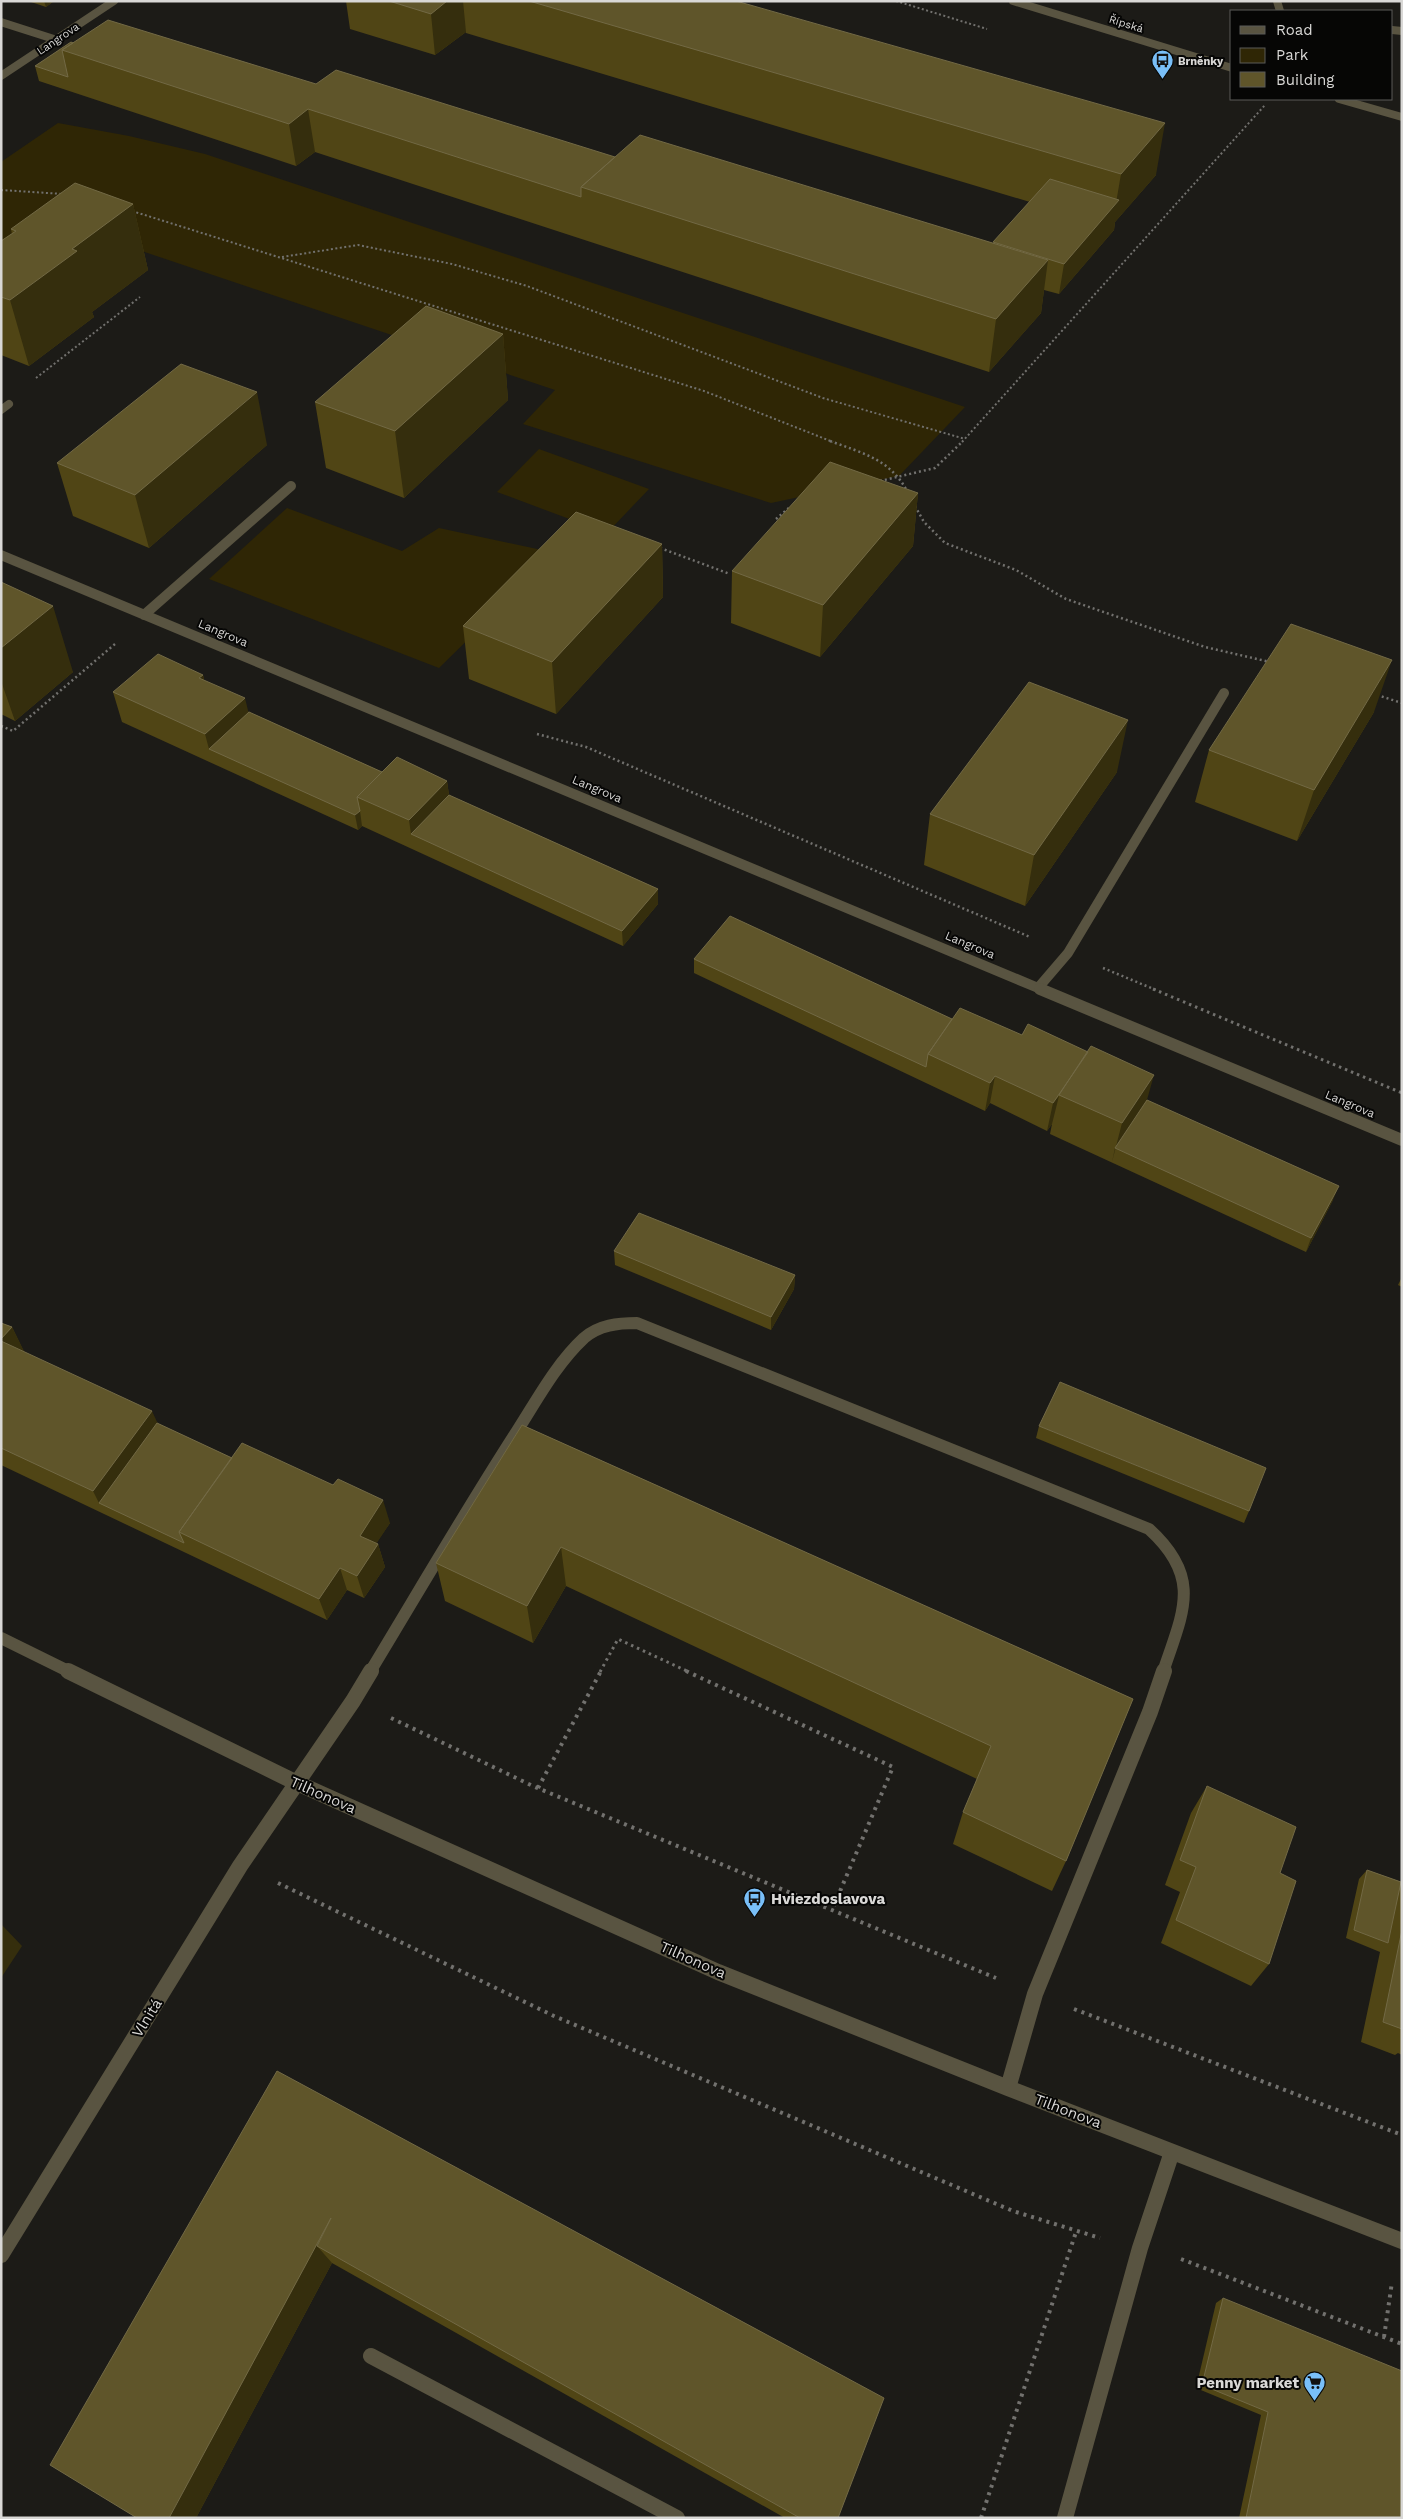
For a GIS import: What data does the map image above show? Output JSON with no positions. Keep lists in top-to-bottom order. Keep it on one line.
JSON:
{"streets":{"street":["Řípská","Langrova","Tilhonova","Vlnitá"]},"crossings":[["Tilhonova","Vlnitá"]],"places":{"bus stop":["Brněnky","Hviezdoslavova"],"supermarket":["Penny market"]},"legend":["Road","Park","Building"]}
